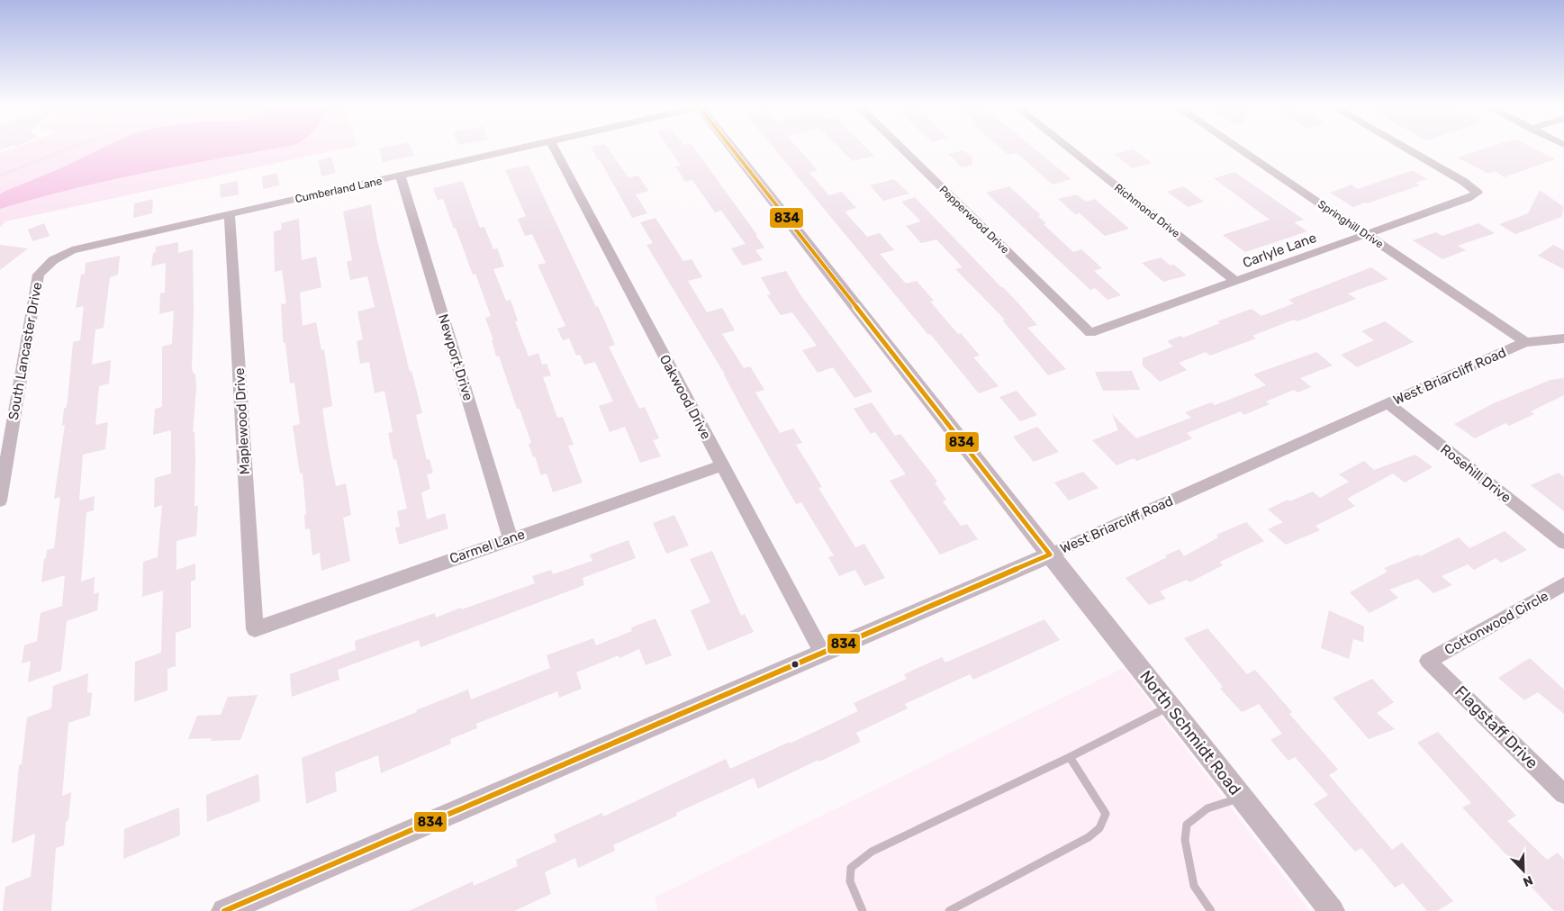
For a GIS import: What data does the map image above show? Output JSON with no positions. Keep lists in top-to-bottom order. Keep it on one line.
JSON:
{"streets":{"street":["Cumberland Lane","Richmond Drive","Pepperwood Drive","Springhill Drive","Carlyle Lane","South Lancaster Drive","Newport Drive","West Briarcliff Road","Oakwood Drive","Maplewood Drive","Rosehill Drive","Carmel Lane","Cottonwood Circle","Flagstaff Drive","North Schmidt Road"]},"crossings":[["Cumberland Lane","South Lancaster Drive"],["Cumberland Lane","Newport Drive"],["Cumberland Lane","Maplewood Drive"],["Richmond Drive","Carlyle Lane"],["Pepperwood Drive","Carlyle Lane"],["Springhill Drive","Carlyle Lane"],["Springhill Drive","West Briarcliff Road"],["Newport Drive","Carmel Lane"],["West Briarcliff Road","Oakwood Drive"],["West Briarcliff Road","Rosehill Drive"],["West Briarcliff Road","North Schmidt Road"],["Oakwood Drive","Carmel Lane"],["Maplewood Drive","Carmel Lane"],["Cottonwood Circle","Flagstaff Drive"]],"lines":["transit line 834"],"north":"bottom right"}
